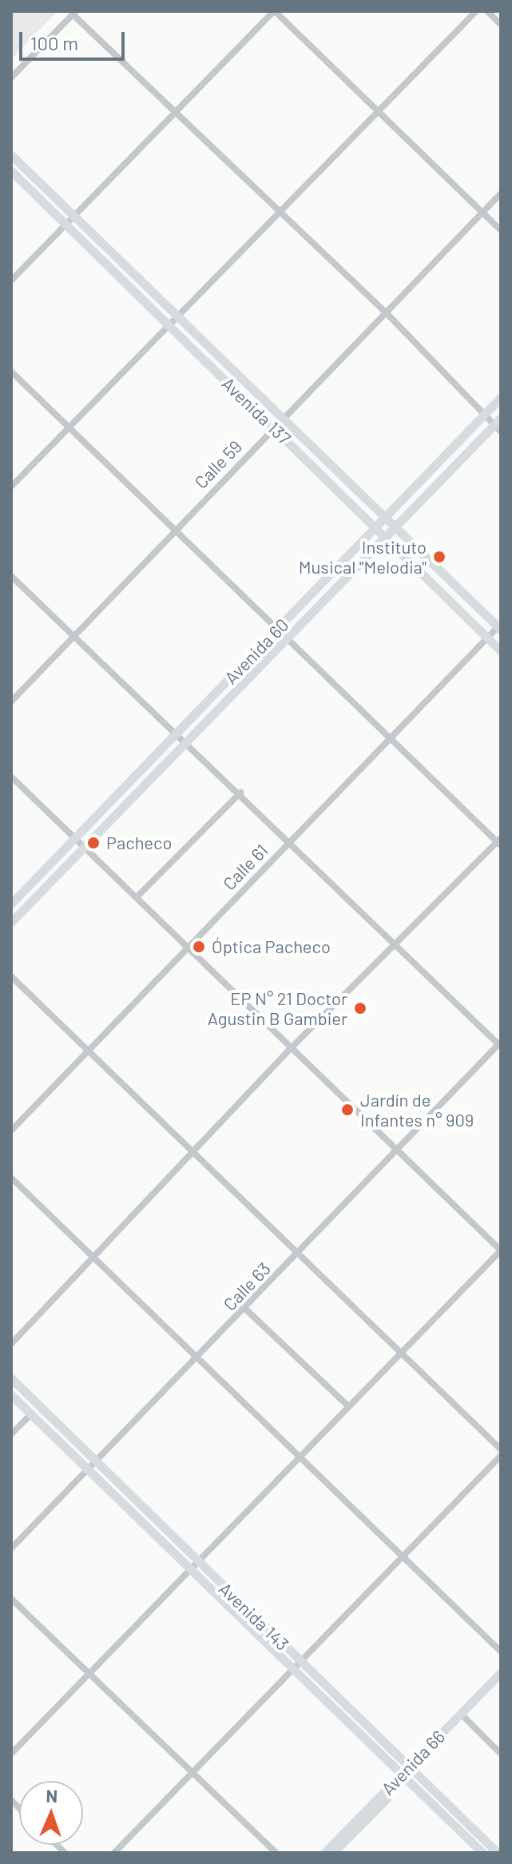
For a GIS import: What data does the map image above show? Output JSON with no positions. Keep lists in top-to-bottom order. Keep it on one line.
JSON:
{"streets":{"main road":["Avenida 137","Avenida 60","Avenida 143","Avenida 66"],"street":["Calle 59","Calle 61","Calle 63"]},"crossings":[["Avenida 137","Calle 59"],["Avenida 137","Avenida 60"],["Avenida 137","Calle 61"],["Calle 63","Avenida 143"],["Avenida 143","Avenida 66"]],"places":["Instituto Musical \"Melodia\"","Pacheco","Óptica Pacheco","EP N° 21 Doctor Agustin B Gambier","Jardín de Infantes n° 909"],"scale_bar":"100 m","north":"top"}
